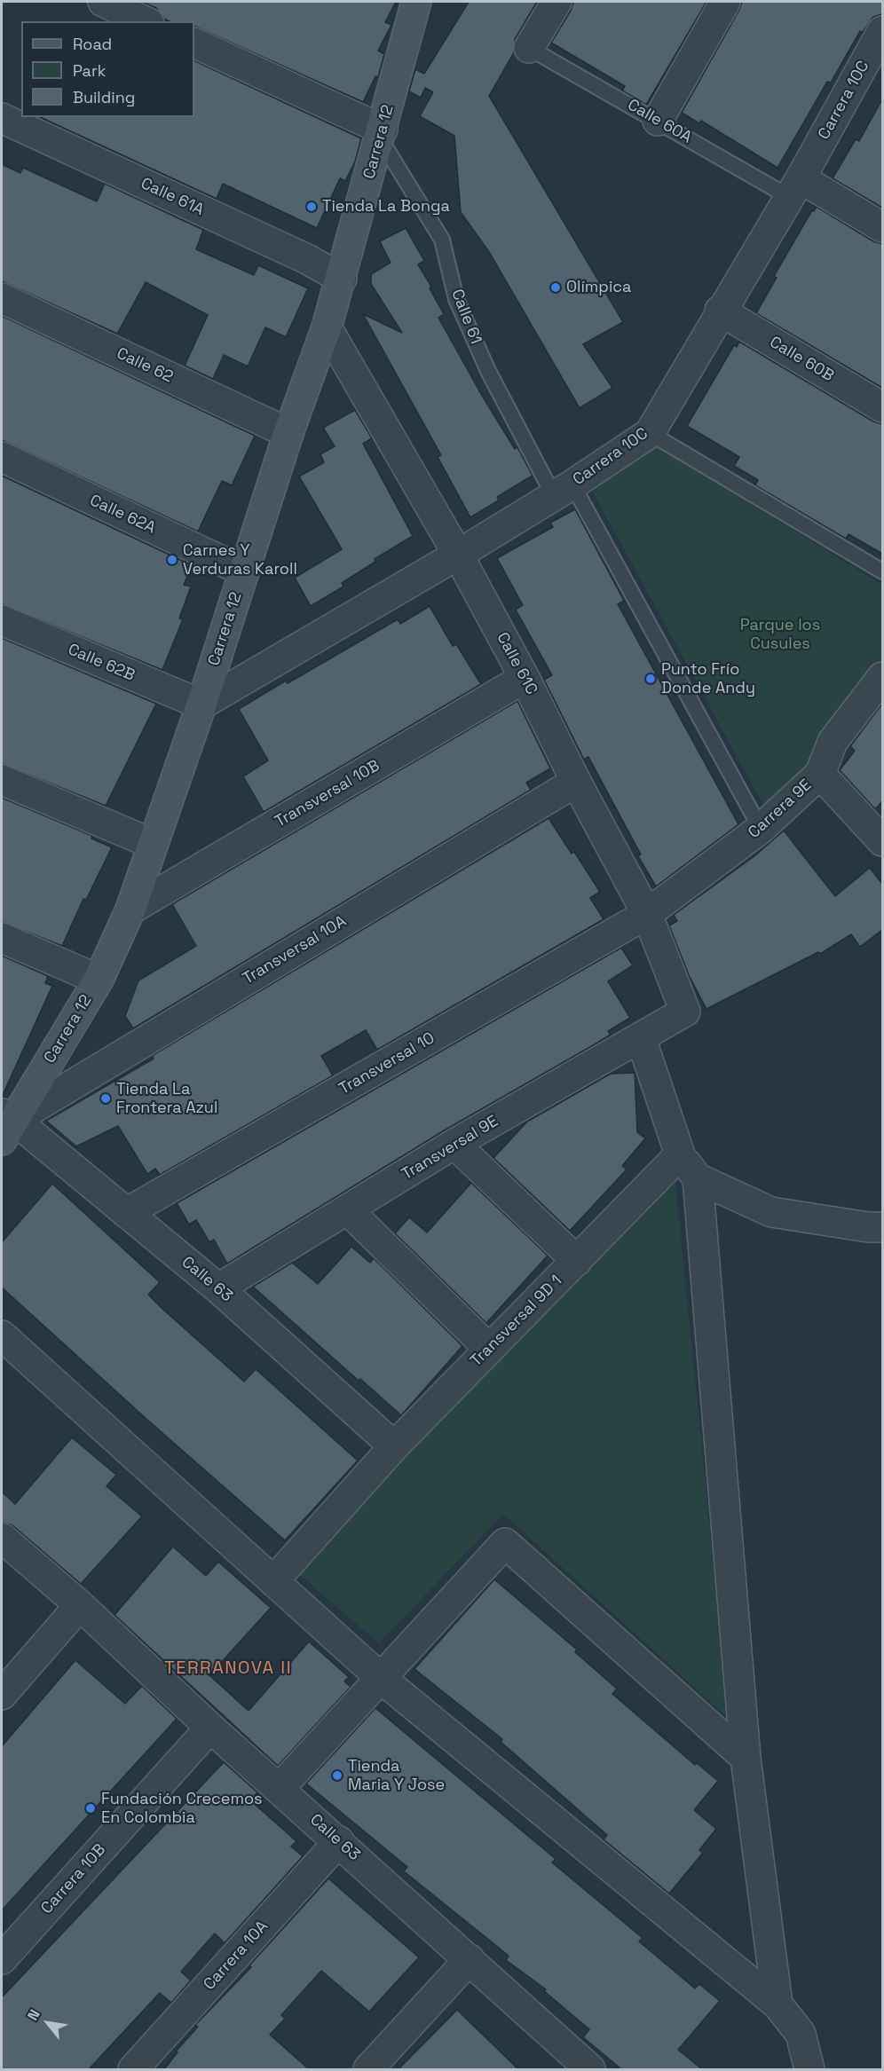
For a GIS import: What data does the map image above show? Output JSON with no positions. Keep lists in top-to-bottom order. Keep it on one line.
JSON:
{"streets":{"main road":["Carrera 12"],"street":["Carrera 10C","Calle 60A","Calle 61A","Calle 60B","Calle 62","Calle 62A","Calle 62B","Calle 61C","Transversal 10B","Carrera 9E","Transversal 10A","Transversal 10","Transversal 9E","Calle 63","Transversal 9D 1","Carrera 10B","Carrera 10A"],"lane":["Calle 61"]},"crossings":[["Carrera 10C","Calle 60A"],["Carrera 10C","Carrera 12"],["Carrera 10C","Calle 61"],["Carrera 10C","Calle 60B"],["Carrera 10C","Calle 62B"],["Carrera 10C","Calle 61C"],["Carrera 12","Calle 61A"],["Carrera 12","Calle 61"],["Carrera 12","Calle 62"],["Carrera 12","Calle 62A"],["Carrera 12","Calle 62B"],["Carrera 12","Calle 61C"],["Carrera 12","Transversal 10B"],["Carrera 12","Transversal 10A"],["Carrera 12","Calle 63"],["Calle 61","Carrera 9E"],["Calle 61C","Transversal 10B"],["Calle 61C","Carrera 9E"],["Calle 61C","Transversal 10A"],["Calle 61C","Transversal 10"],["Calle 61C","Transversal 9E"],["Carrera 9E","Transversal 10"],["Transversal 10A","Calle 63"],["Transversal 10","Calle 63"],["Transversal 9E","Calle 63"],["Calle 63","Transversal 9D 1"],["Calle 63","Carrera 10B"],["Calle 63","Carrera 10A"]],"districts":["TERRANOVA II"],"parks":["Parque los Cusules"],"places":["Tienda La Bonga","Olímpica","Carnes Y Verduras Karoll","Punto Frío Donde Andy","Tienda La Frontera Azul","Tienda Maria Y Jose","Fundación Crecemos En Colombia"],"legend":["Road","Park","Building"],"north":"top left"}
